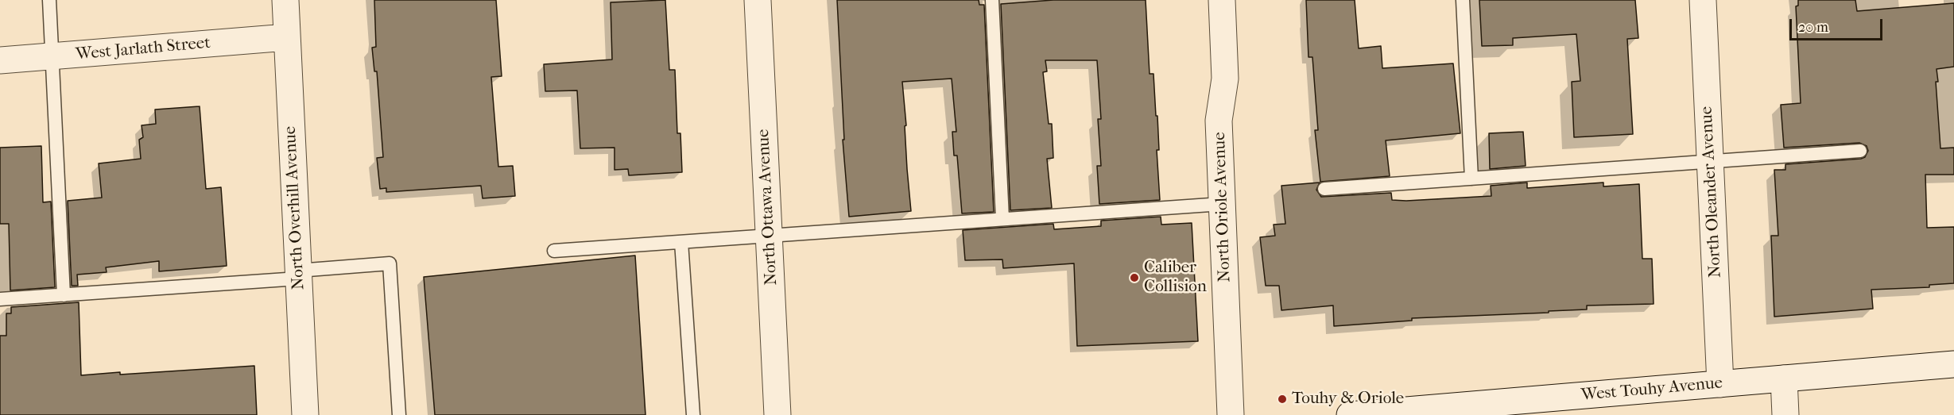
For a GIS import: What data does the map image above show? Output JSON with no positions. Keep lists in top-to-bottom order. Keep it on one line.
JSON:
{"streets":{"street":["West Jarlath Street","North Oleander Avenue","North Ottawa Avenue","North Oriole Avenue","North Overhill Avenue","West Touhy Avenue"]},"crossings":[["West Jarlath Street","North Overhill Avenue"],["North Oleander Avenue","West Touhy Avenue"]],"places":["Caliber Collision","Touhy & Oriole"],"scale_bar":"20 m"}
